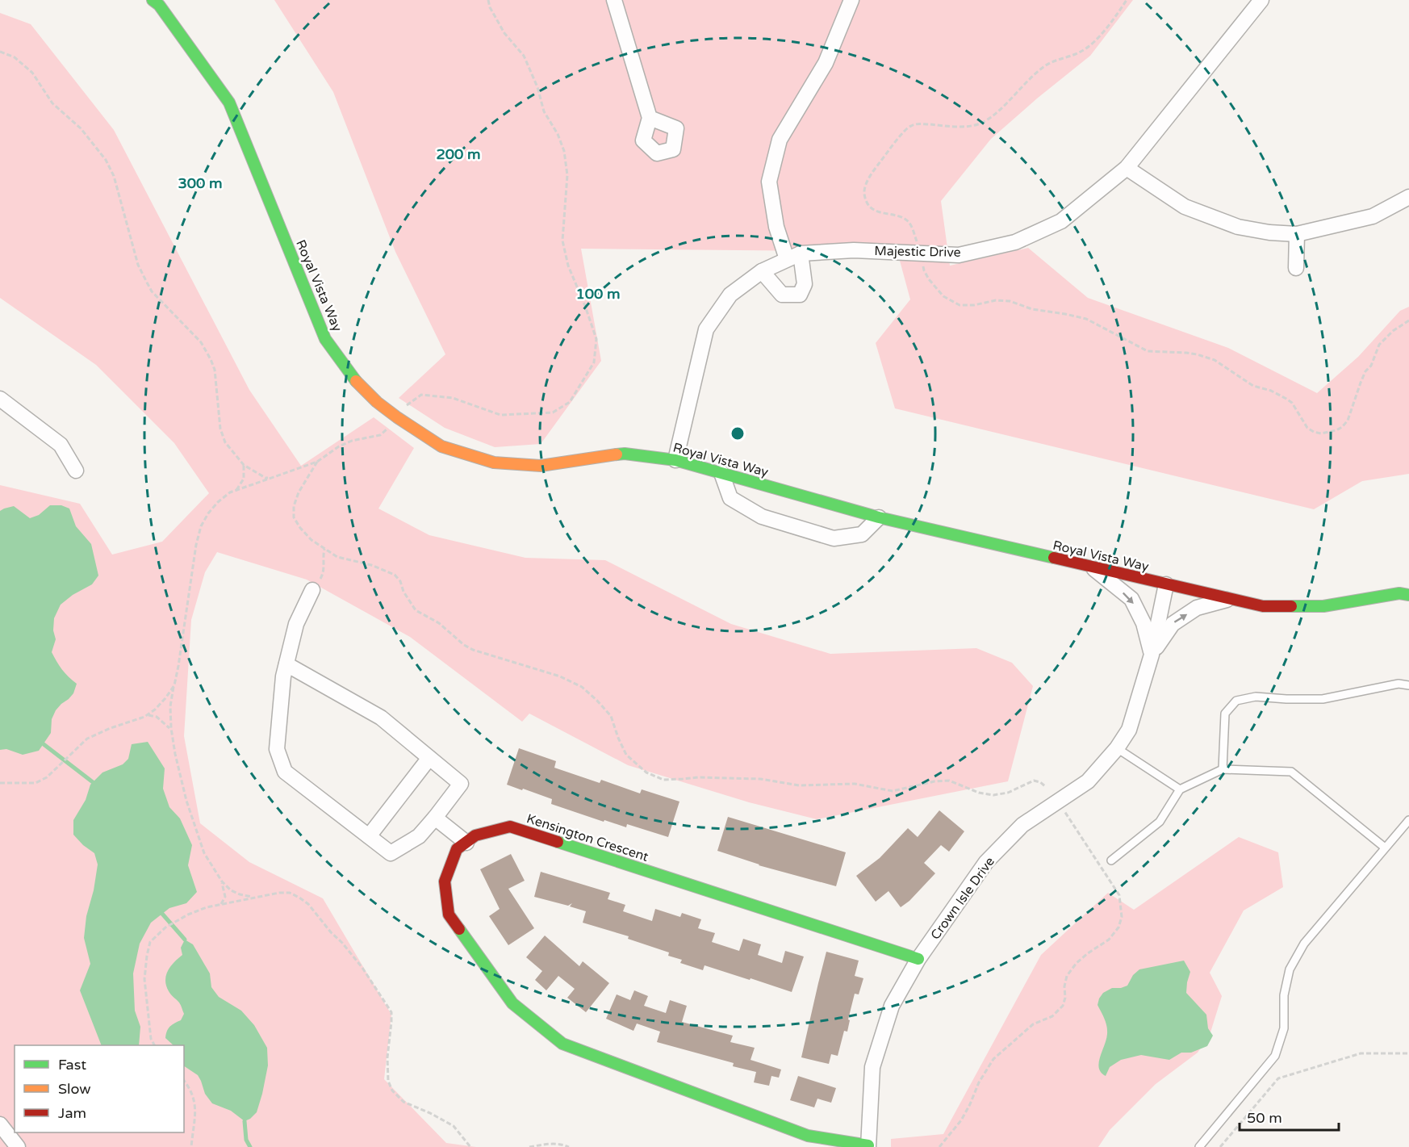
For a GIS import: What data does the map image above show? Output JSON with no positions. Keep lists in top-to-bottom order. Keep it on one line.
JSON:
{"streets":{"street":["Majestic Drive","Royal Vista Way","Kensington Crescent","Crown Isle Drive"]},"crossings":[["Majestic Drive","Royal Vista Way"],["Royal Vista Way","Crown Isle Drive"],["Kensington Crescent","Crown Isle Drive"]],"legend":["Fast","Slow","Jam"],"scale_bar":"50 m","rings":["200 m","300 m","100 m"]}
